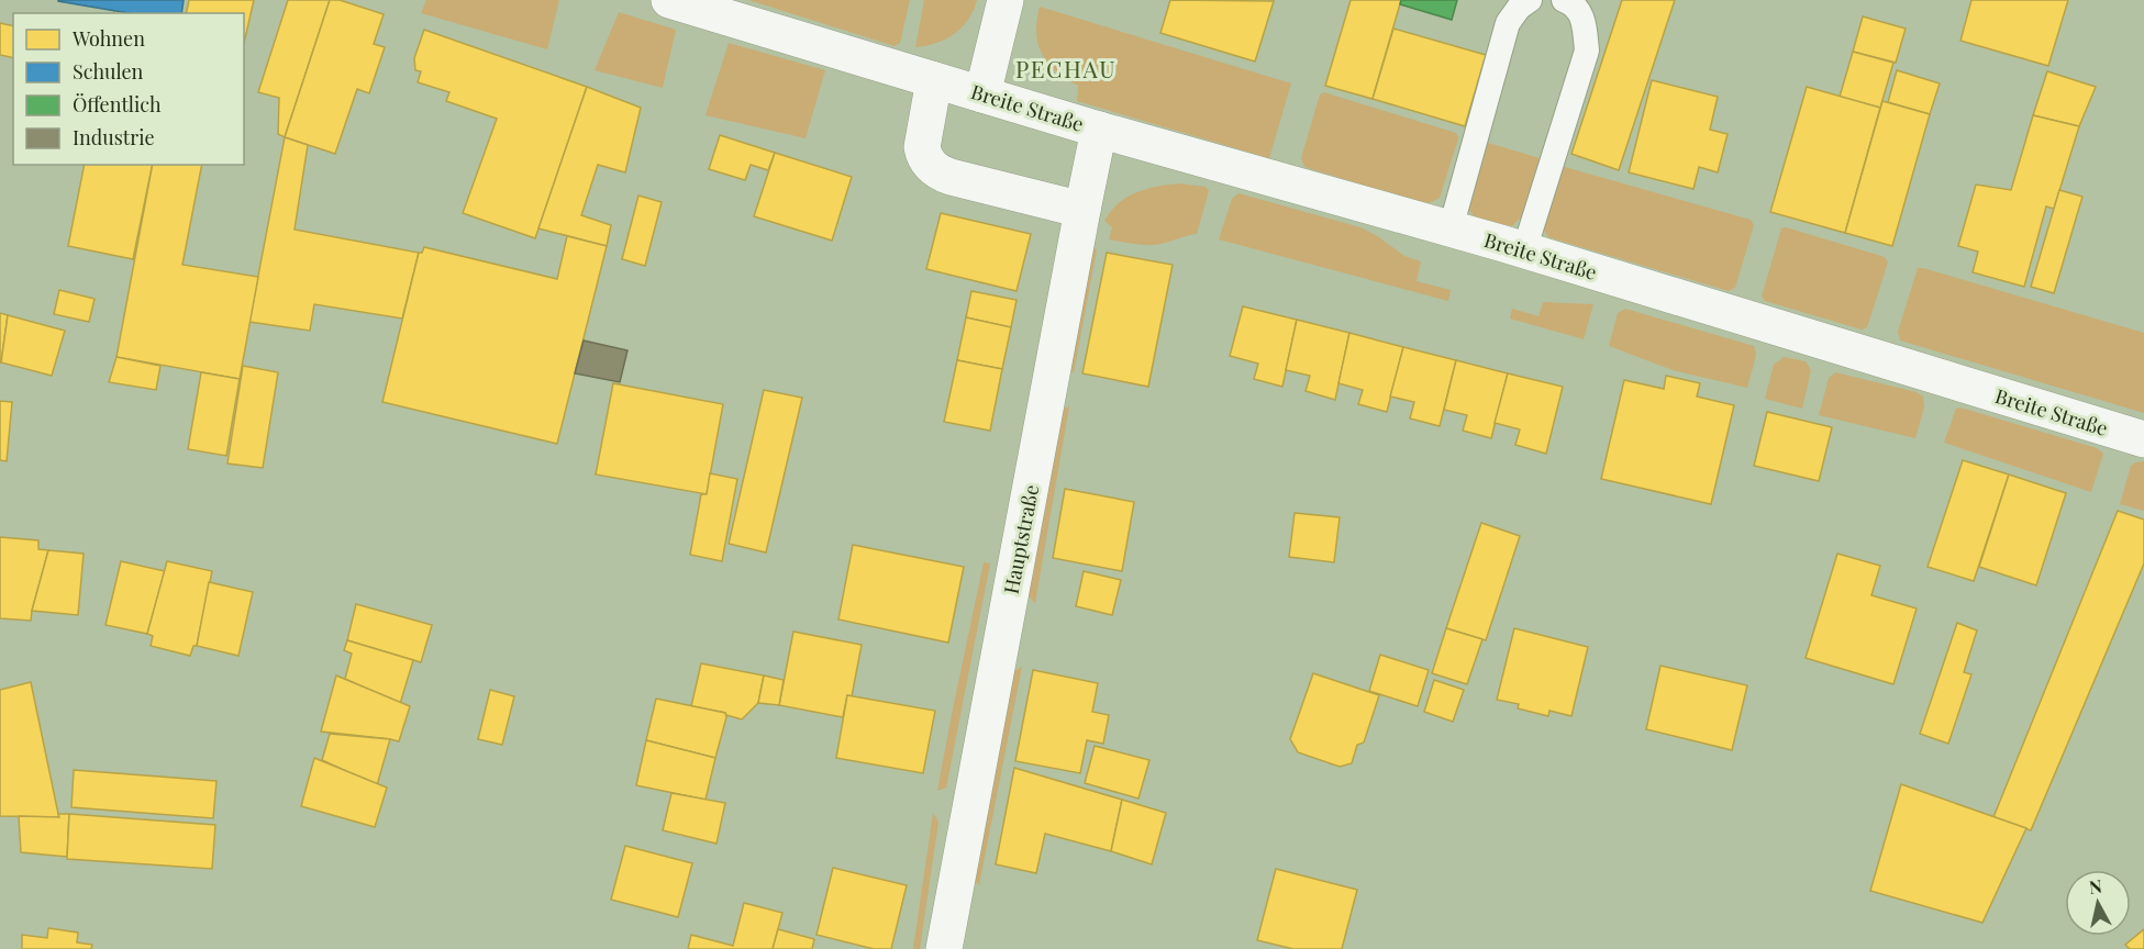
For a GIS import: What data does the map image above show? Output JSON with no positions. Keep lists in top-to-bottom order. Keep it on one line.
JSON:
{"streets":{"street":["Breite Straße","Hauptstraße"]},"crossings":[["Breite Straße","Hauptstraße"]],"districts":["PECHAU"],"legend":["Wohnen","Schulen","Öffentlich","Industrie"],"north":"top"}
